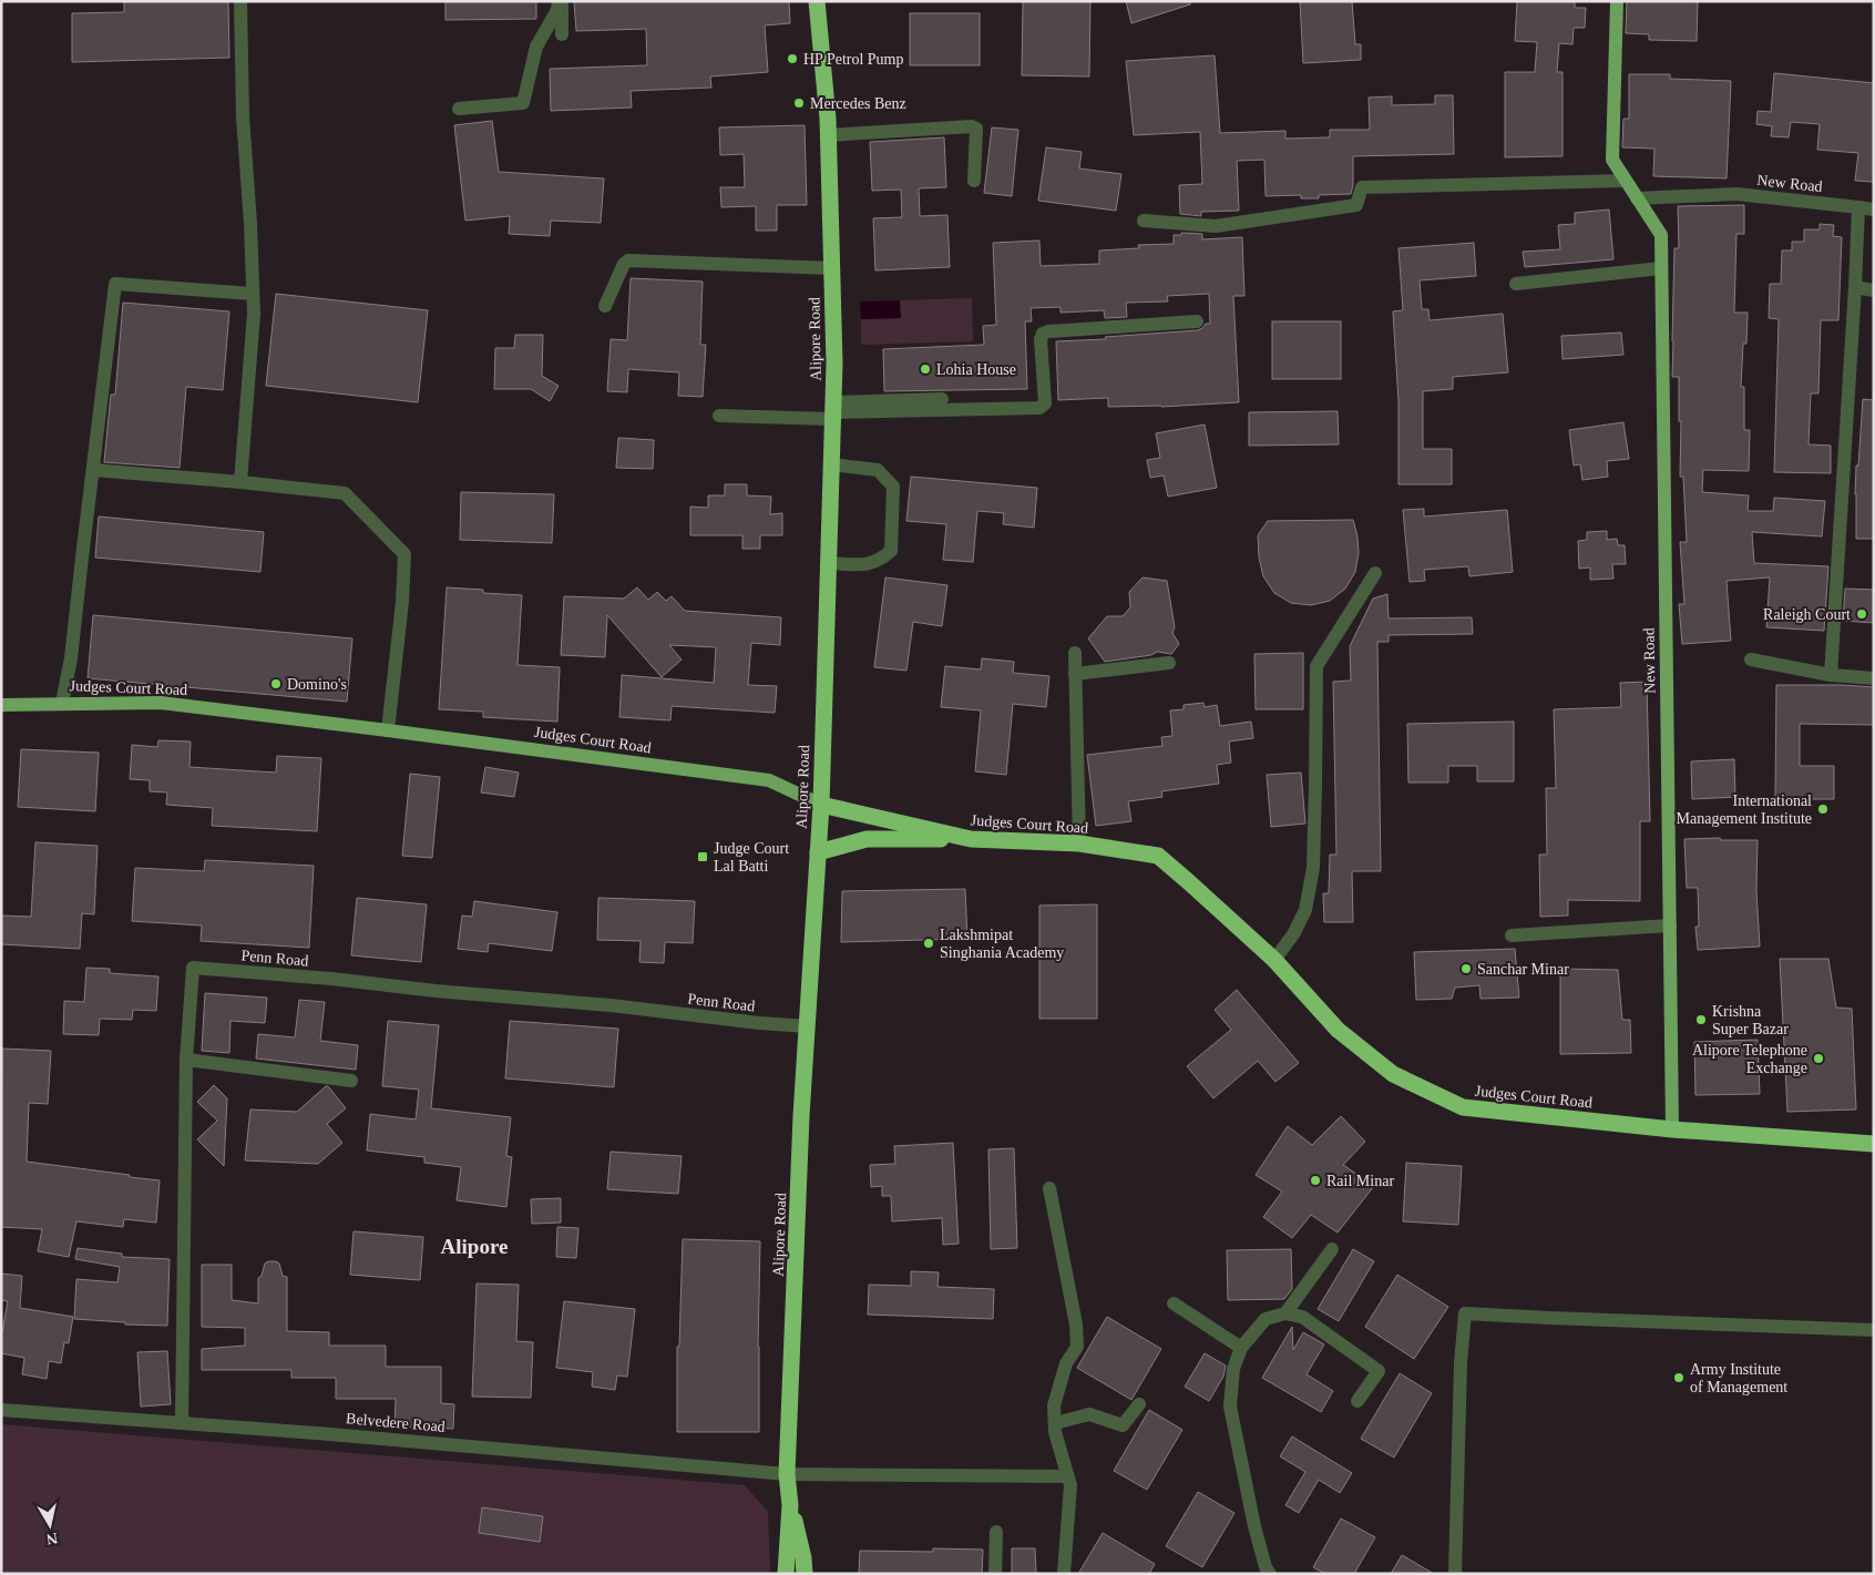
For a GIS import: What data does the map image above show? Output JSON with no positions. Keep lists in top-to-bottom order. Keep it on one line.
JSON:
{"streets":{"highway":["Alipore Road","Judges Court Road"],"main road":["New Road"],"street":["Penn Road","Belvedere Road"]},"crossings":[["New Road","Judges Court Road"],["Alipore Road","Judges Court Road"],["Alipore Road","Penn Road"],["Alipore Road","Belvedere Road"],["Penn Road","Belvedere Road"]],"districts":["Alipore"],"places":{"other":["HP Petrol Pump","Mercedes Benz","Lohia House","Raleigh Court","Domino's","International Management Institute","Lakshmipat Singhania Academy","Sanchar Minar","Krishna Super Bazar","Alipore Telephone Exchange","Rail Minar","Army Institute of Management"],"transit":["Judge Court Lal Batti"]},"north":"bottom"}
